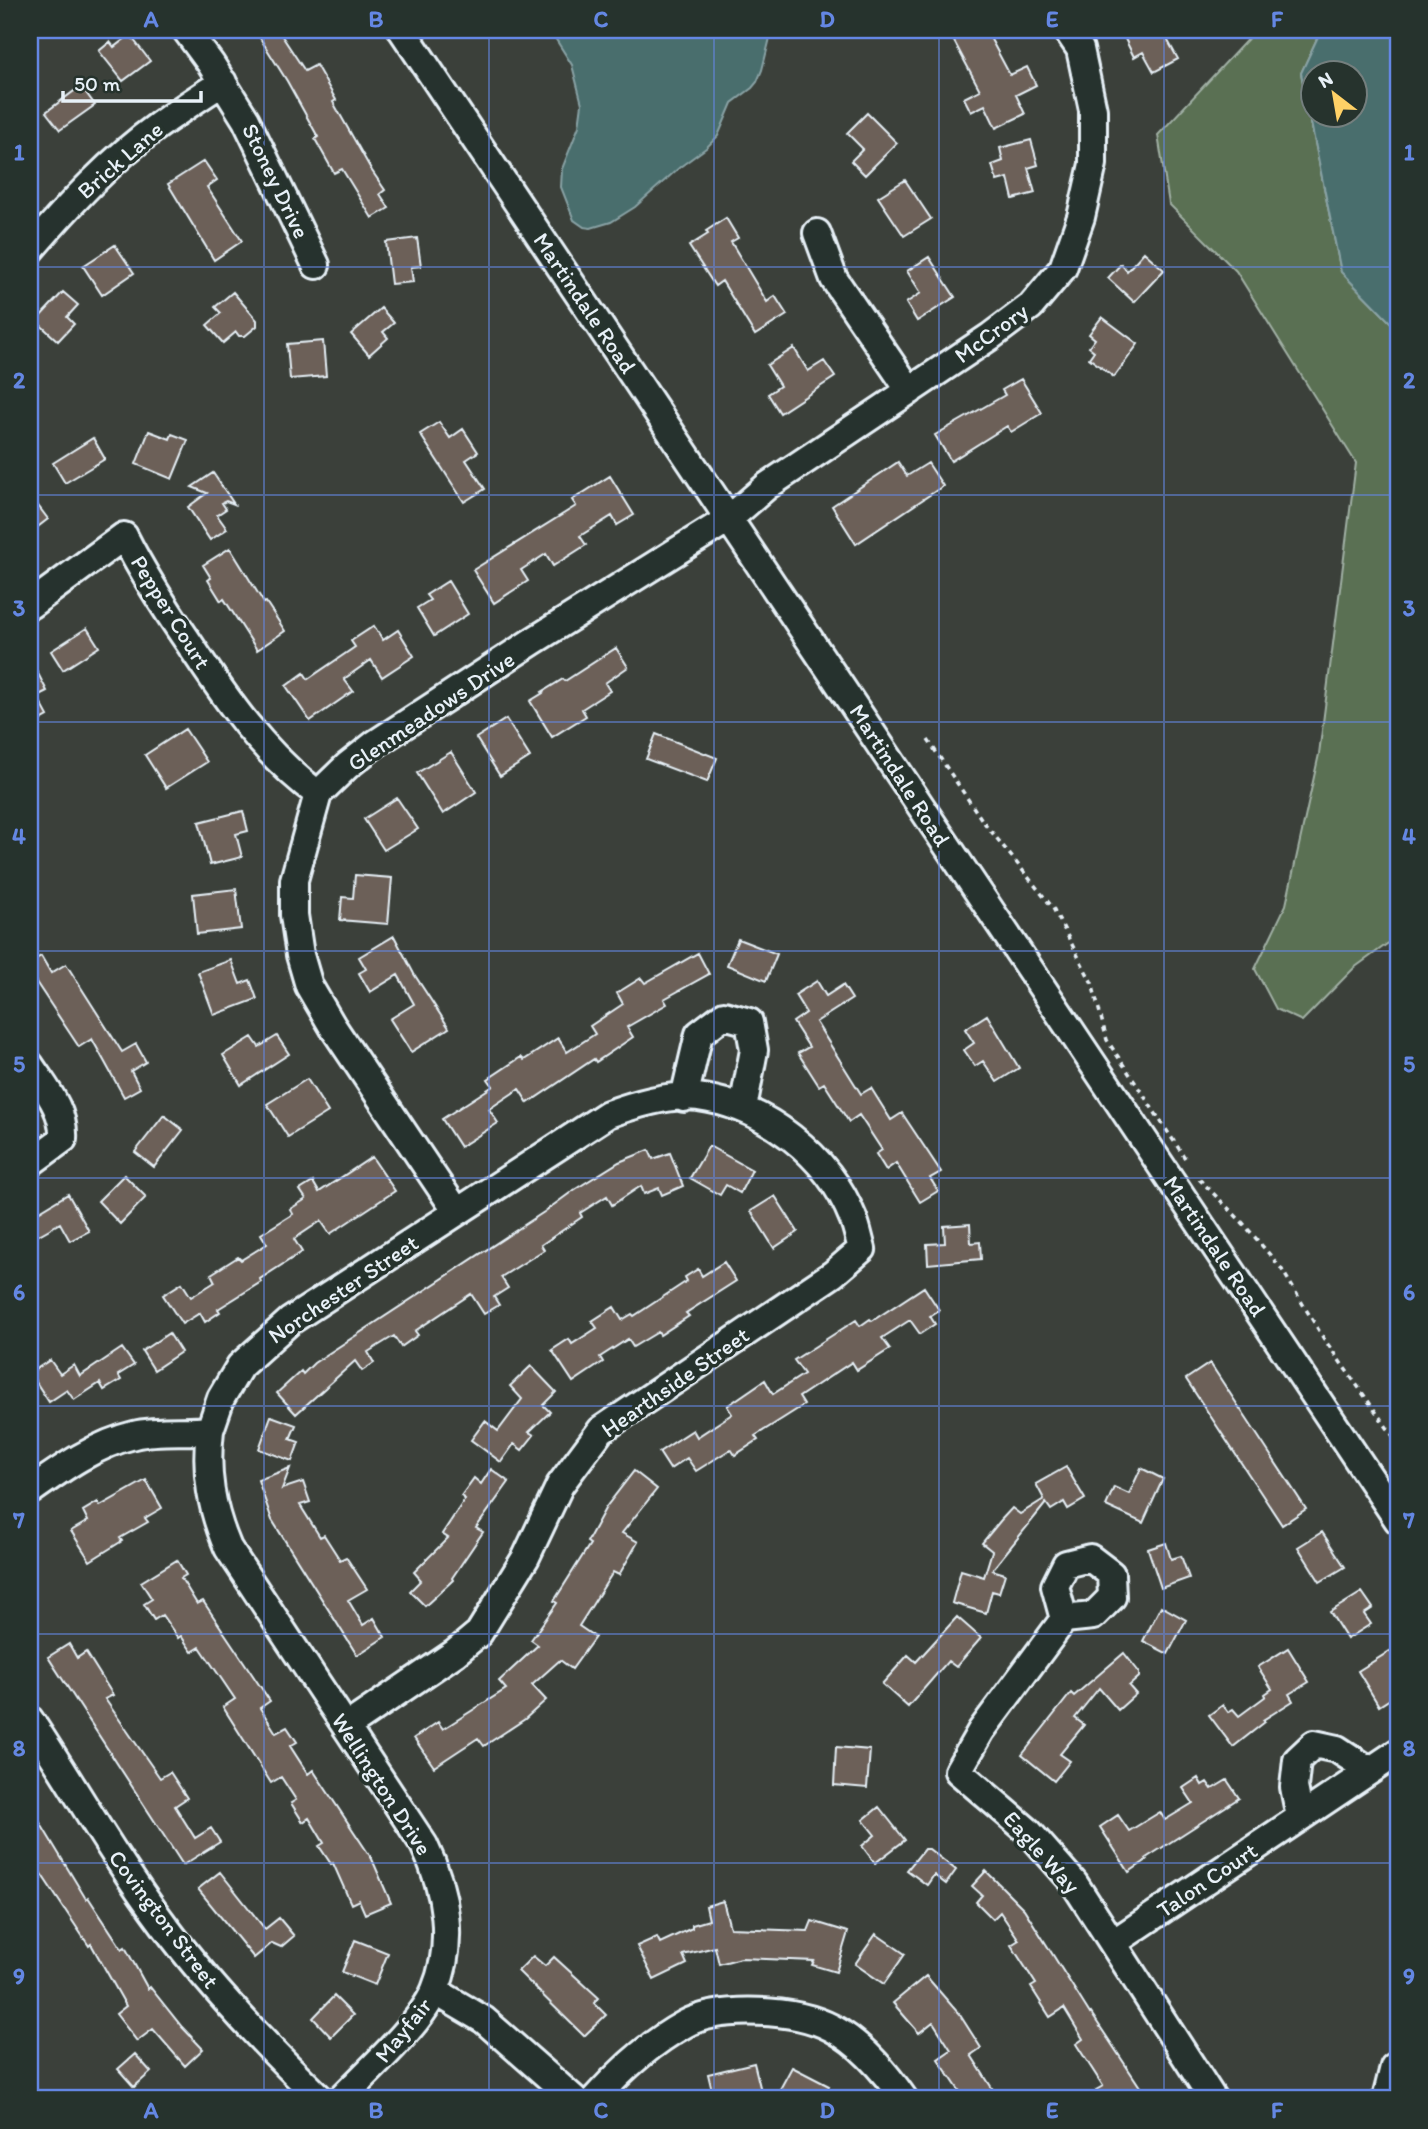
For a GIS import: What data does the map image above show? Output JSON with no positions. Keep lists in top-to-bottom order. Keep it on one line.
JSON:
{"streets":{"street":["Brick Lane","Stoney Drive","Martindale Road","McCrory","Pepper Court","Glenmeadows Drive","Norchester Street","Hearthside Street","Wellington Drive","Eagle Way","Talon Court","Covington Street","Mayfair"]},"crossings":[["Brick Lane","Stoney Drive"],["Martindale Road","Glenmeadows Drive"],["McCrory","Glenmeadows Drive"],["Pepper Court","Glenmeadows Drive"],["Norchester Street","Hearthside Street"],["Norchester Street","Wellington Drive"],["Hearthside Street","Wellington Drive"],["Wellington Drive","Mayfair"],["Eagle Way","Talon Court"]],"scale_bar":"50 m","north":"top left","grid":{"columns":["A","B","C","D","E","F"],"rows":["1","2","3","4","5","6","7","8","9"]}}
